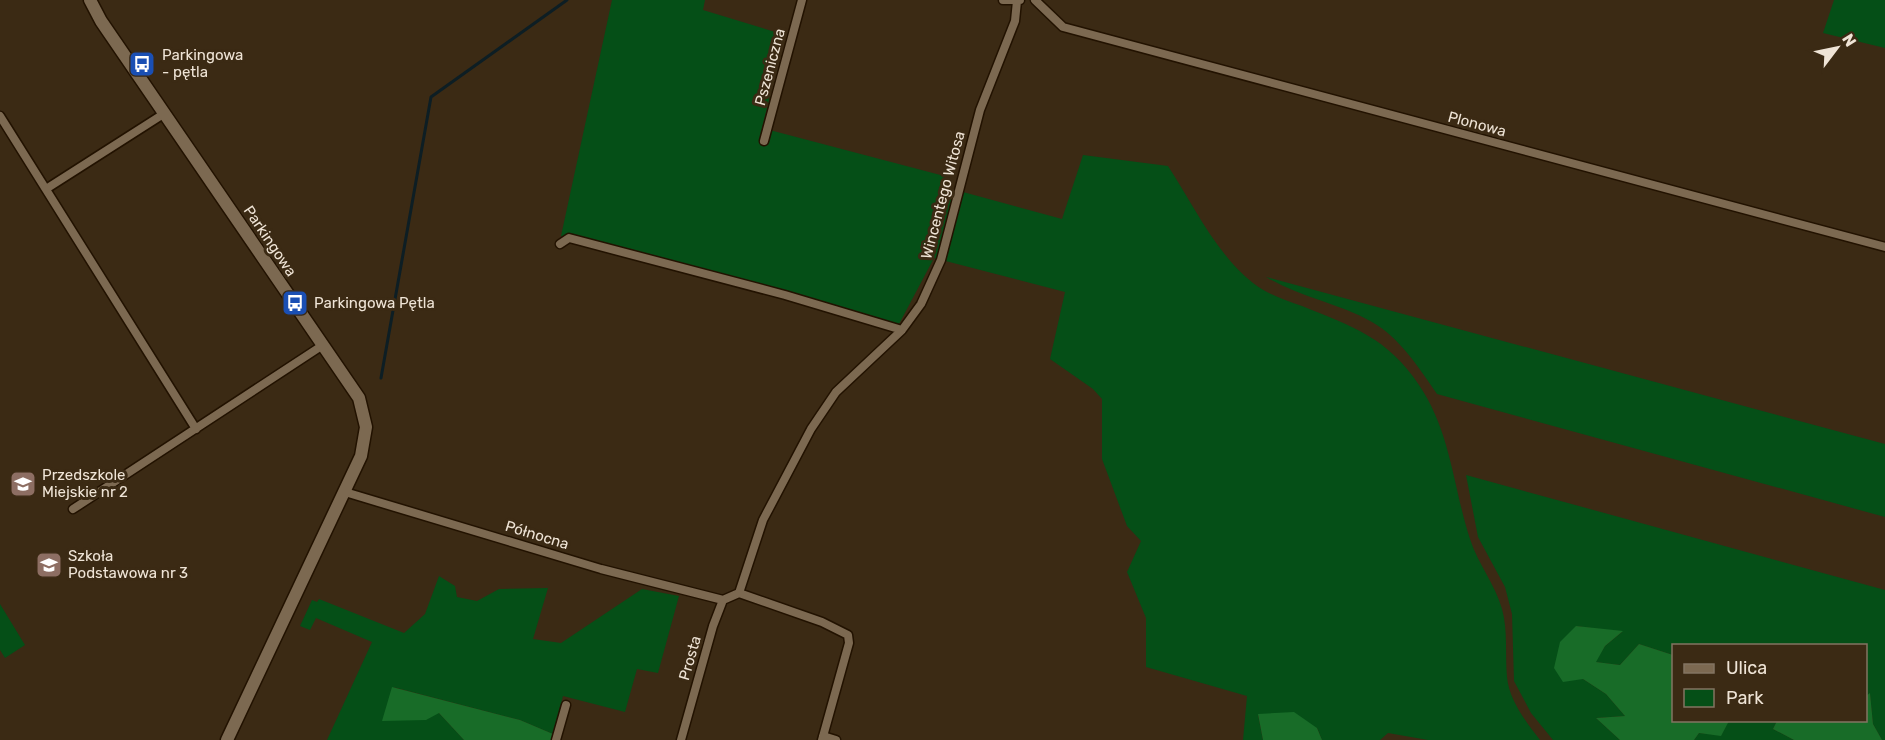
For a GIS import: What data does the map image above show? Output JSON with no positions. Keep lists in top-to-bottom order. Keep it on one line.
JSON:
{"streets":{"street":["Pszeniczna","Plonowa","Wincentego Witosa","Parkingowa","Północna","Prosta"]},"crossings":[["Parkingowa","Północna"],["Północna","Prosta"]],"places":{"bus stop":["Parkingowa - pętla","Parkingowa Pętla"],"school or university":["Przedszkole Miejskie nr 2","Szkoła Podstawowa nr 3"]},"legend":["Ulica","Park"],"north":"top right"}
